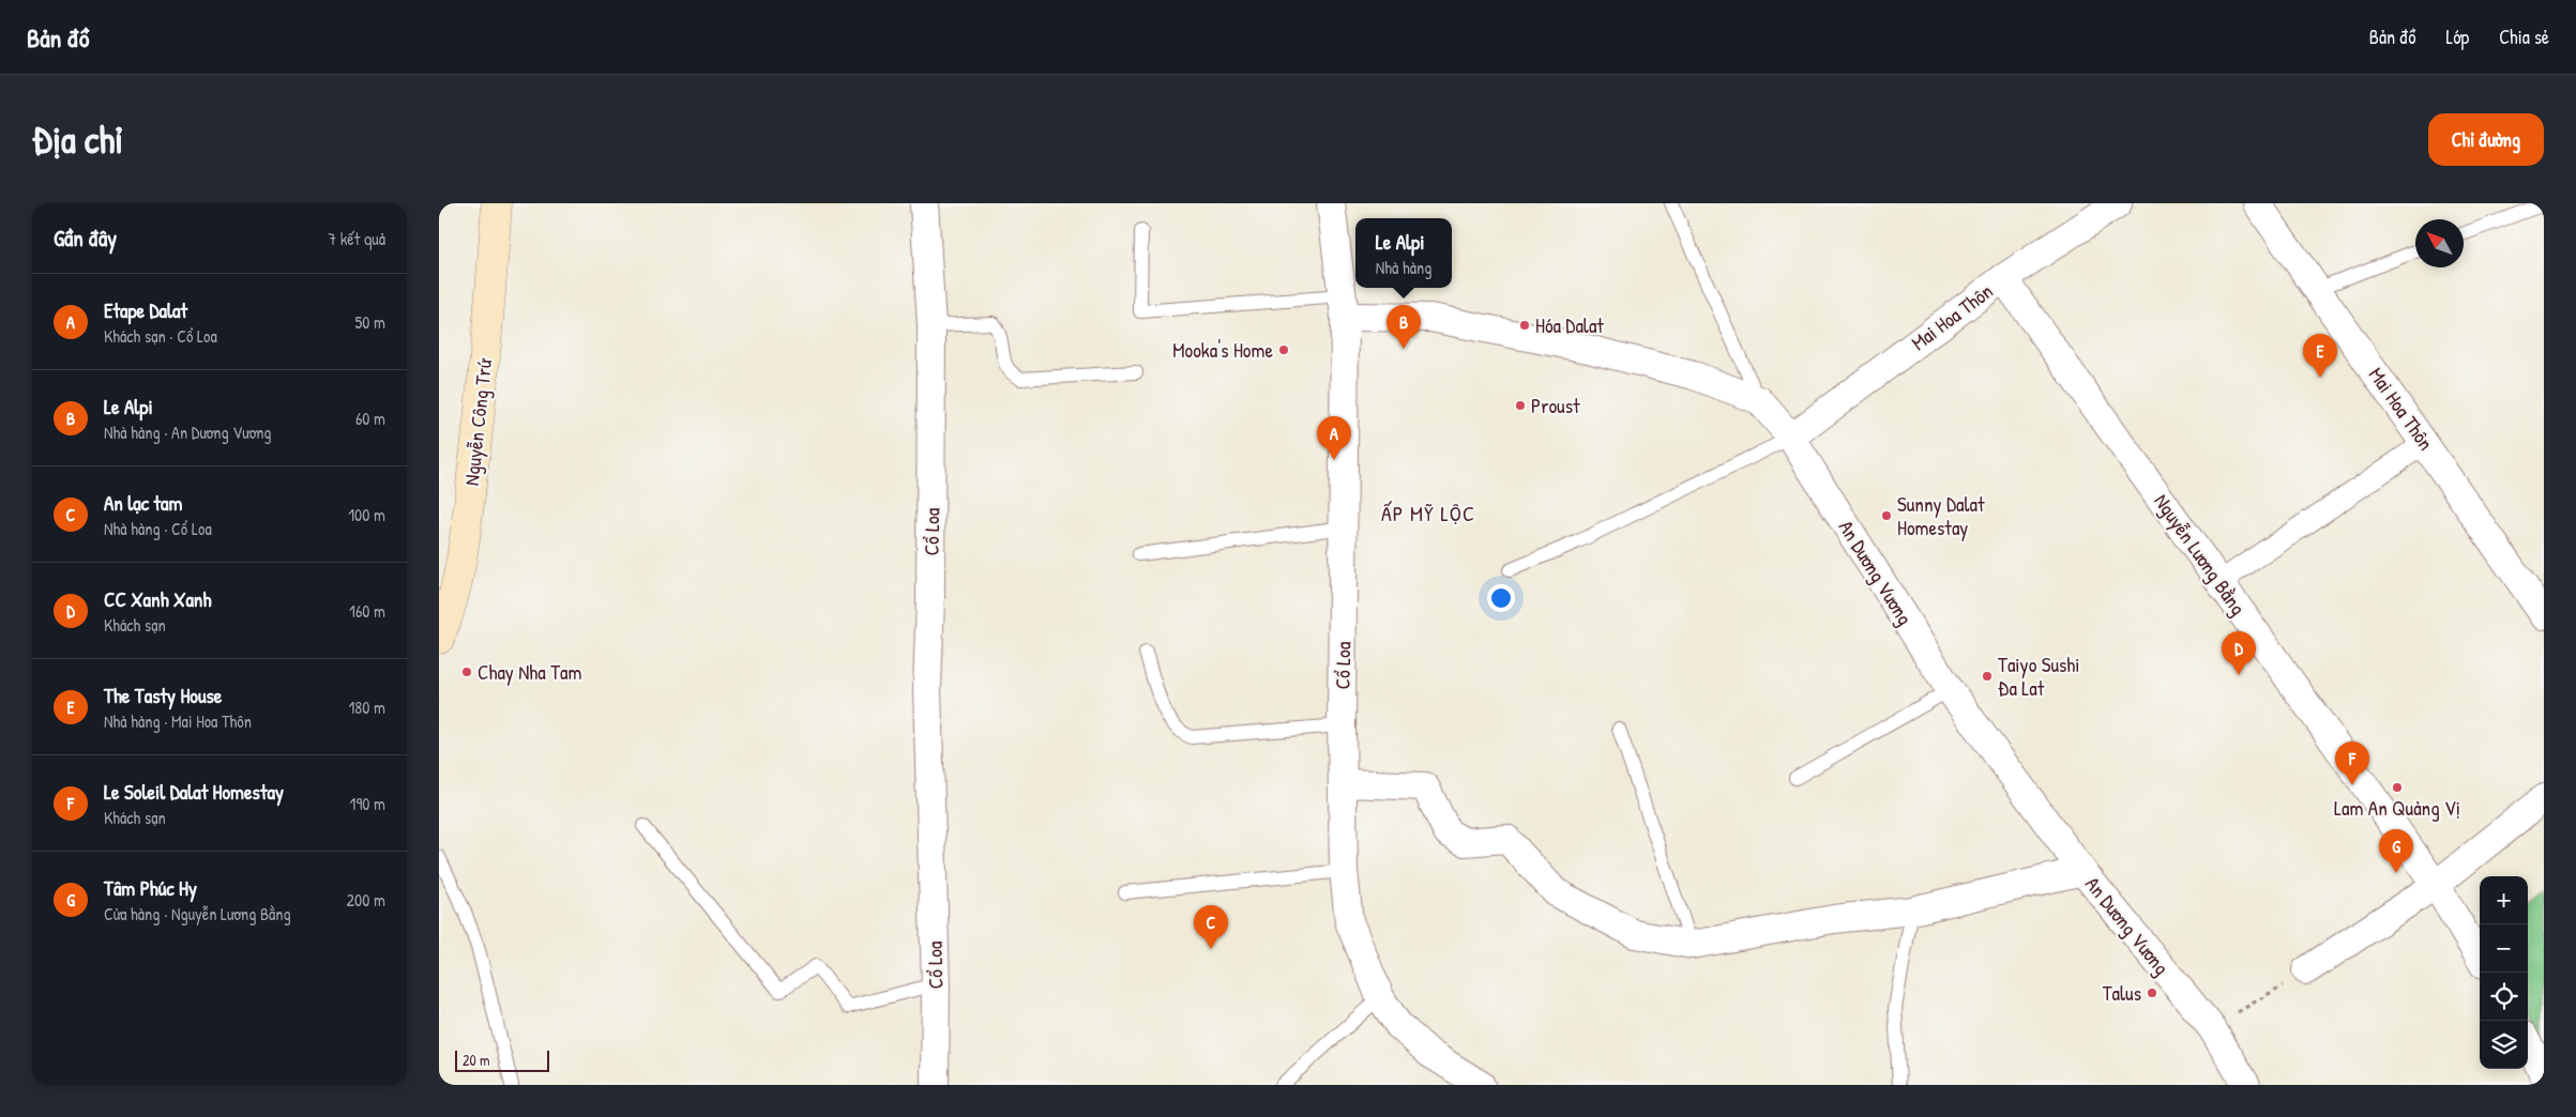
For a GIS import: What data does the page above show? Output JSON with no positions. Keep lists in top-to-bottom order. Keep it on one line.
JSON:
{"streets":{"main road":["Nguyễn Công Trứ"],"street":["Mai Hoa Thôn","Cổ Loa","Nguyễn Lương Bằng","An Dương Vương"]},"crossings":[["Mai Hoa Thôn","Nguyễn Lương Bằng"],["Mai Hoa Thôn","An Dương Vương"],["Cổ Loa","An Dương Vương"]],"districts":["ẤP MỸ LỘC"],"places":["Hóa Dalat","Mooka's Home","Proust","Sunny Dalat Homestay","Chay Nha Tam","Taiyo Sushi Đa Lat","Lam An Quảng Vị","Talus"],"scale_bar":"20 m","north":"top left","page":{"header":"Bản đồ","nav":["Bản đồ","Lớp","Chia sẻ"],"buttons":"Chỉ đường","title":"Địa chỉ","heading":["Gần đây","7 kết quả"],"popup":["Le Alpi","Nhà hàng"],"list":[{"mark":"A","name":"Etape Dalat","note":"Khách sạn · Cổ Loa","value":"50 m"},{"mark":"B","name":"Le Alpi","note":"Nhà hàng · An Dương Vương","value":"60 m"},{"mark":"C","name":"An lạc tam","note":"Nhà hàng · Cổ Loa","value":"100 m"},{"mark":"D","name":"CC Xanh Xanh","note":"Khách sạn","value":"160 m"},{"mark":"E","name":"The Tasty House","note":"Nhà hàng · Mai Hoa Thôn","value":"180 m"},{"mark":"F","name":"Le Soleil Dalat Homestay","note":"Khách sạn","value":"190 m"},{"mark":"G","name":"Tâm Phúc Hy","note":"Cửa hàng · Nguyễn Lương Bằng","value":"200 m"}],"pins":["B","E","A","D","F","G","C"],"map_buttons":["+","−"],"scale":"20 m"}}
